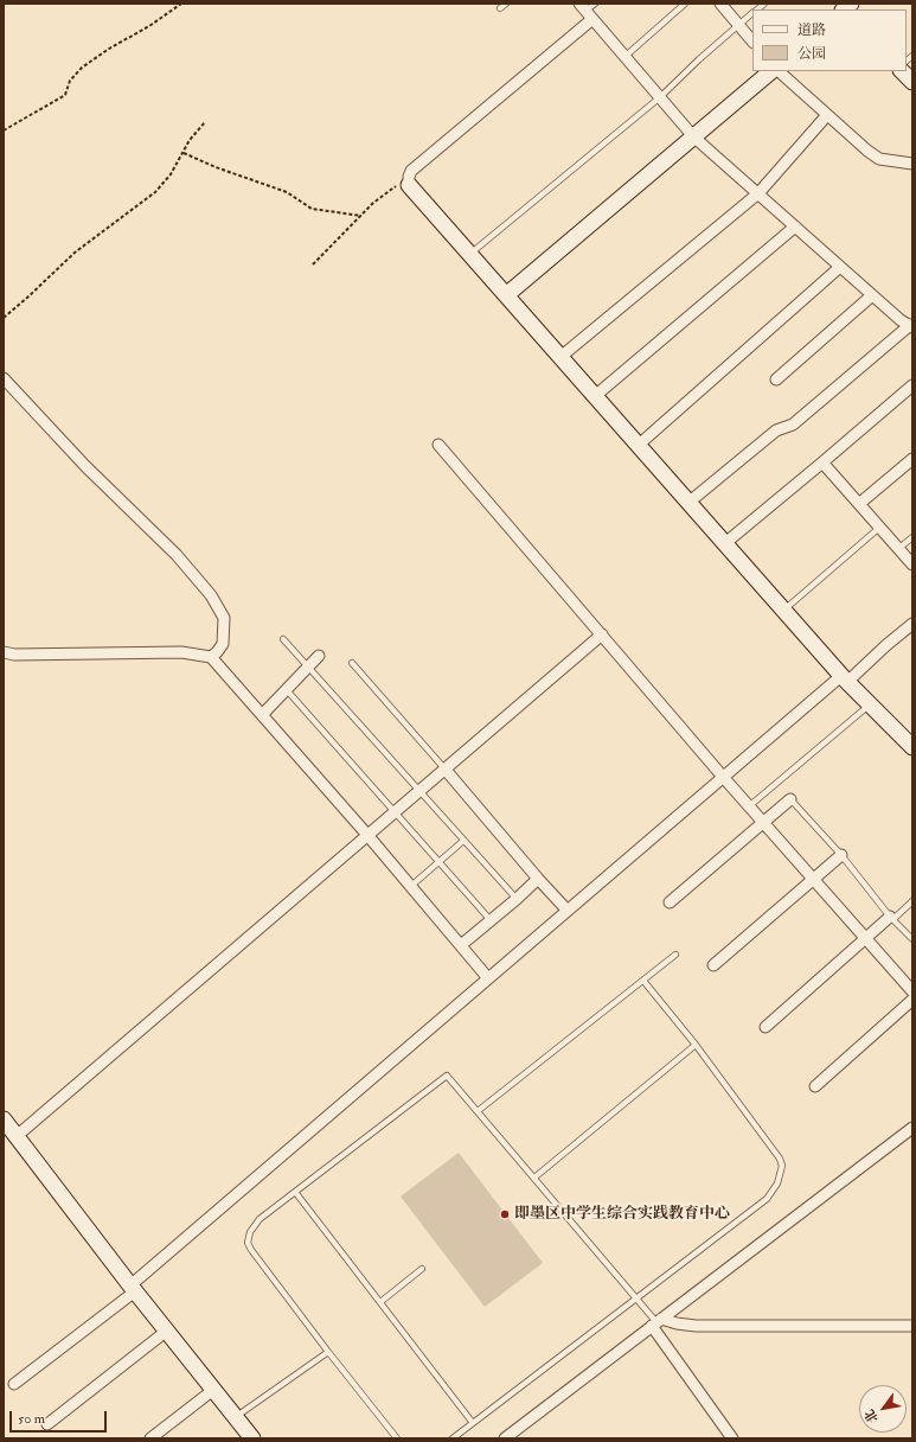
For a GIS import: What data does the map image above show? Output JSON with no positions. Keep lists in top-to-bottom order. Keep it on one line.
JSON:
{"places":["即墨区中学生综合实践教育中心"],"legend":["道路","公园"],"scale_bar":"50 m","north":"bottom left"}
